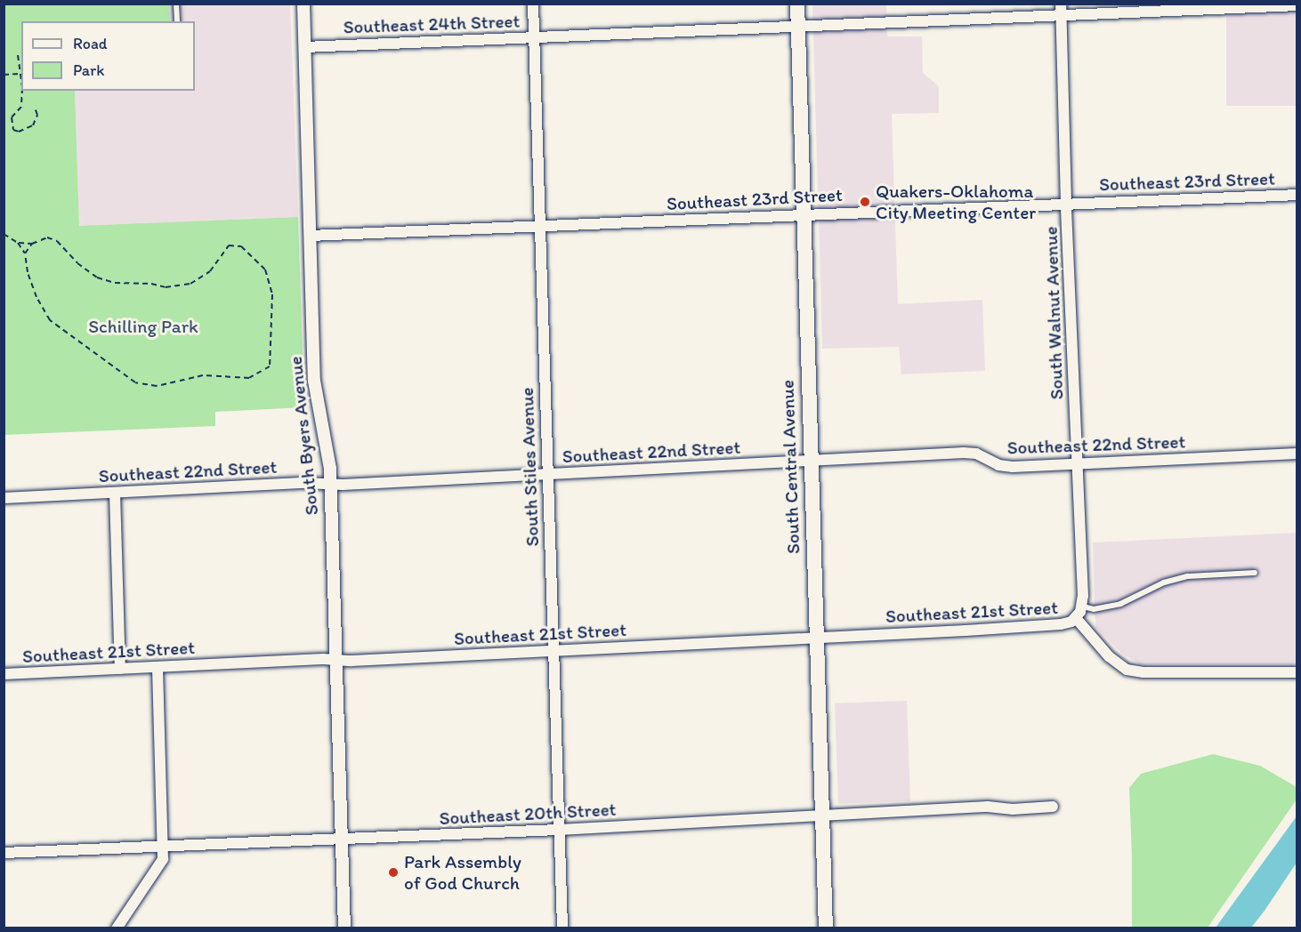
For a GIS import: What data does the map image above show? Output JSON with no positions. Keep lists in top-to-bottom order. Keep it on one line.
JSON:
{"streets":{"main road":["South Central Avenue"],"street":["Southeast 24th Street","Southeast 23rd Street","South Walnut Avenue","South Byers Avenue","Southeast 22nd Street","South Stiles Avenue","Southeast 21st Street","Southeast 20th Street"]},"crossings":[["Southeast 24th Street","South Walnut Avenue"],["Southeast 24th Street","South Byers Avenue"],["Southeast 24th Street","South Stiles Avenue"],["Southeast 24th Street","South Central Avenue"],["Southeast 23rd Street","South Walnut Avenue"],["Southeast 23rd Street","South Byers Avenue"],["Southeast 23rd Street","South Stiles Avenue"],["Southeast 23rd Street","South Central Avenue"],["South Walnut Avenue","Southeast 22nd Street"],["South Byers Avenue","Southeast 22nd Street"],["South Byers Avenue","Southeast 21st Street"],["South Byers Avenue","Southeast 20th Street"],["Southeast 22nd Street","South Stiles Avenue"],["Southeast 22nd Street","South Central Avenue"],["South Stiles Avenue","Southeast 21st Street"],["South Stiles Avenue","Southeast 20th Street"],["South Central Avenue","Southeast 21st Street"],["South Central Avenue","Southeast 20th Street"]],"parks":["Schilling Park"],"places":["Quakers-Oklahoma City Meeting Center","Park Assembly of God Church"],"legend":["Road","Park"]}
